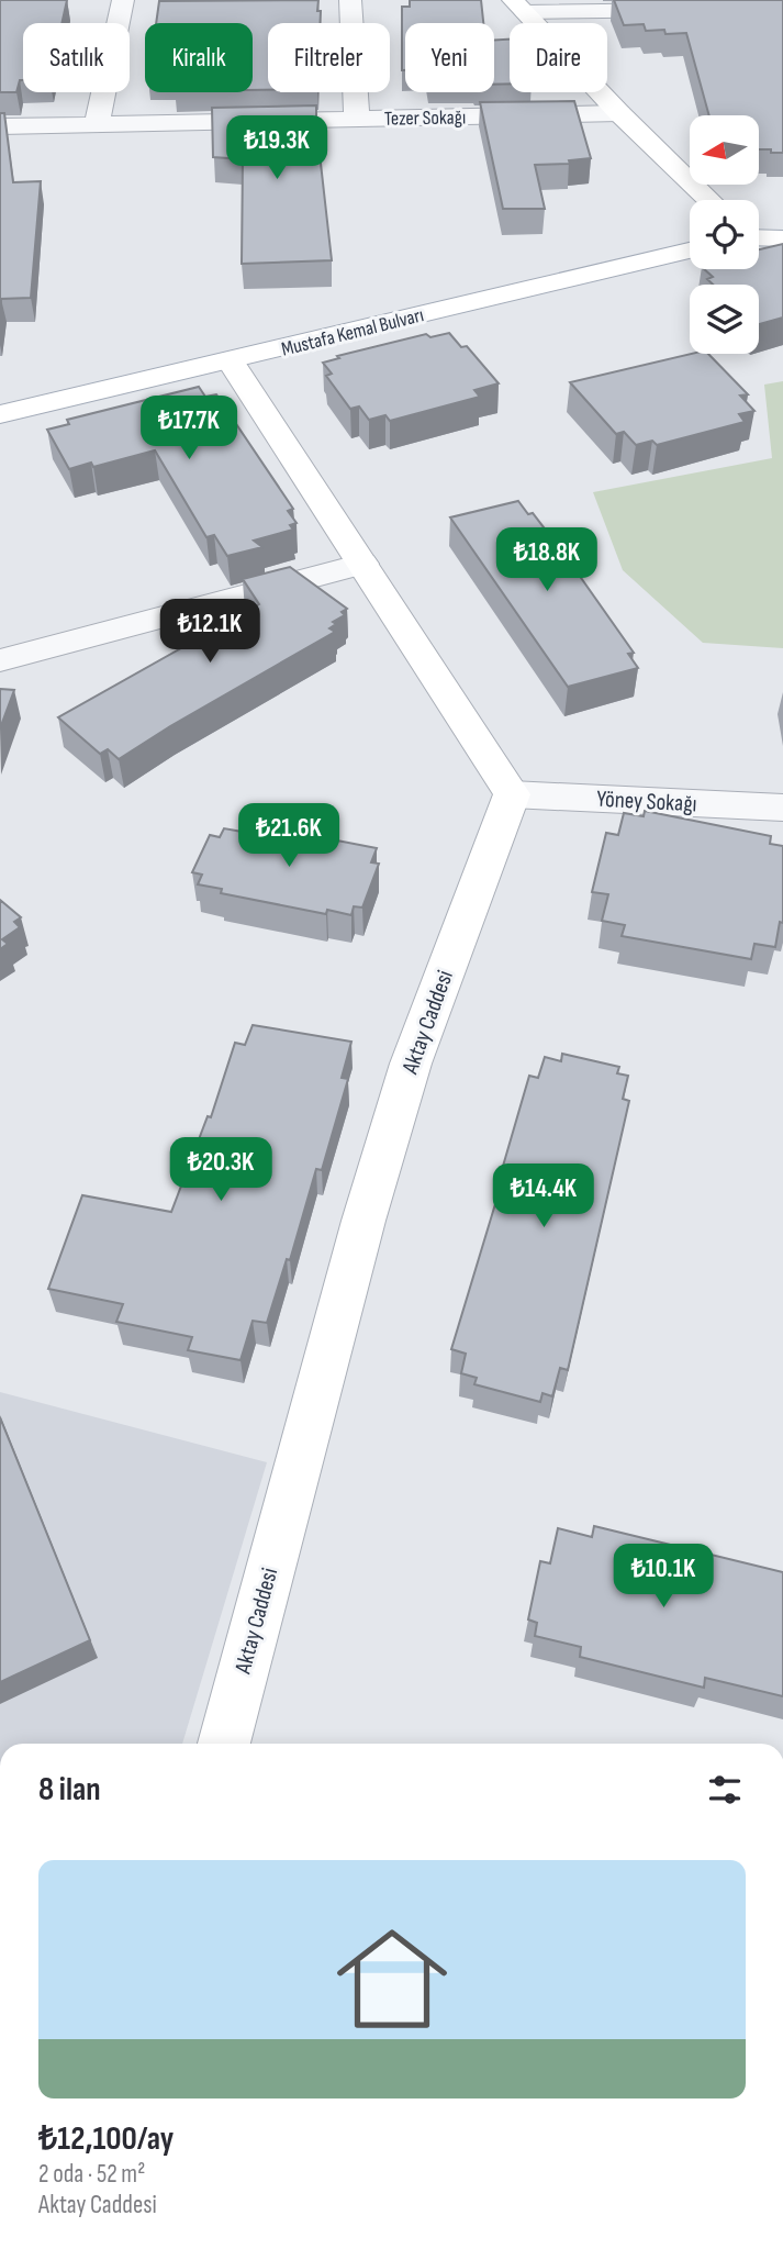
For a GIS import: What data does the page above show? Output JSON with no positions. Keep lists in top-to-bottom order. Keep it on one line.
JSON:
{"streets":{"main road":["Mustafa Kemal Bulvarı","Aktay Caddesi"],"street":["Tezer Sokağı","Yöney Sokağı"]},"crossings":[["Yöney Sokağı","Aktay Caddesi"]],"north":"left","page":{"chip":["Satılık","Kiralık","Filtreler","Yeni","Daire"],"price":["₺19.3K","₺17.7K","₺18.8K","₺12.1K","₺21.6K","₺20.3K","₺14.4K","₺10.1K"],"heading":"8 ilan","list":[{"name":"₺12,100/ay","note":"2 oda · 52 m² · Aktay Caddesi"}]}}
